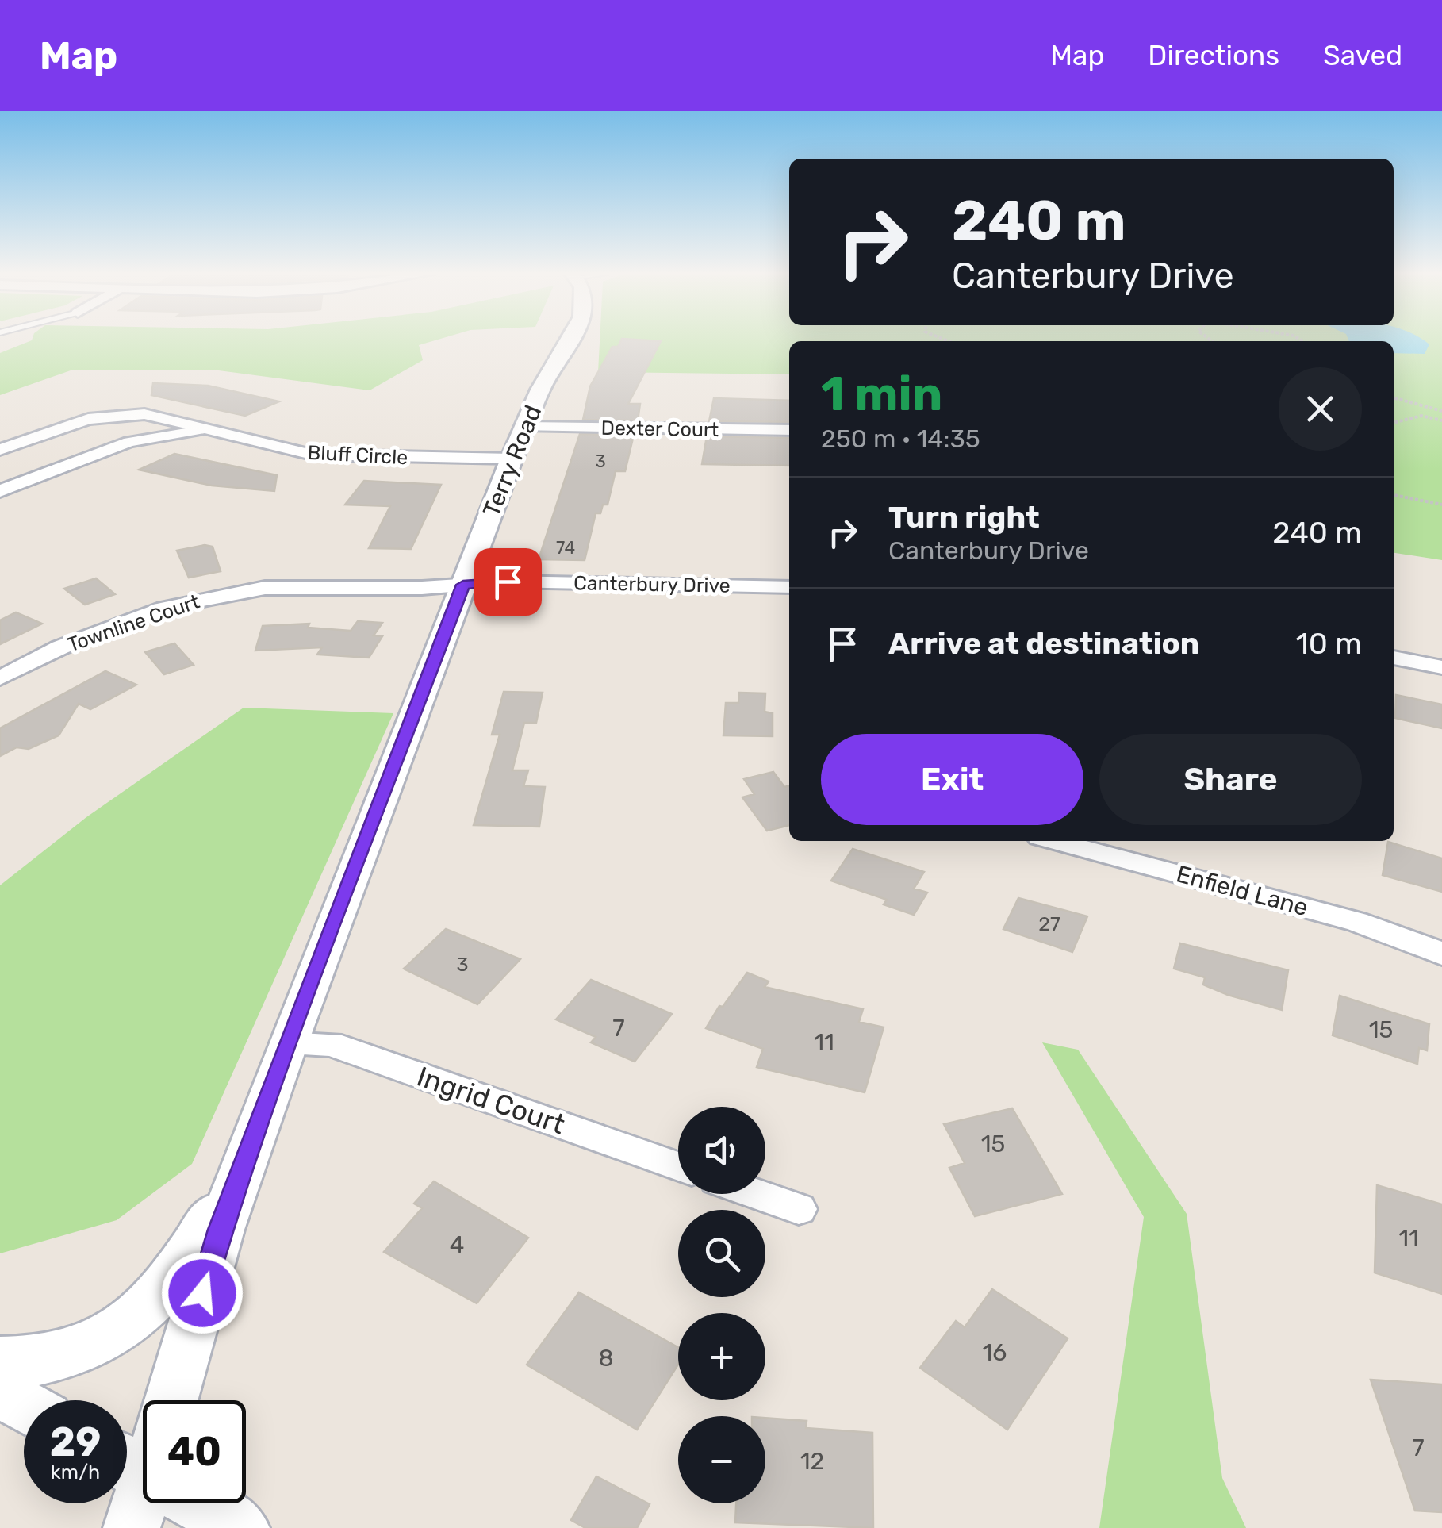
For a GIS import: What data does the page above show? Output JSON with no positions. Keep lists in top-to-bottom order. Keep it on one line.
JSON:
{"streets":{"street":["Dexter Court","Bluff Circle","Terry Road","Canterbury Drive","Townline Court","Enfield Lane","Ingrid Court"]},"crossings":[["Dexter Court","Terry Road"],["Bluff Circle","Terry Road"],["Terry Road","Canterbury Drive"],["Terry Road","Townline Court"],["Terry Road","Ingrid Court"],["Canterbury Drive","Townline Court"]],"house_numbers":["3","74","27","3","7","15","11","15","11","4","16","8","7","12"],"page":{"header":"Map","nav":["Map","Directions","Saved"],"turn":["240 m","Canterbury Drive"],"heading":["1 min","250 m · 14:35"],"list":[{"name":"Turn right","note":"Canterbury Drive","value":"240 m"},{"name":"Arrive at destination","value":"10 m"}],"buttons":["Exit","Share"],"map_buttons":["+","−"],"speed":"29 km/h","limit":"40"}}
